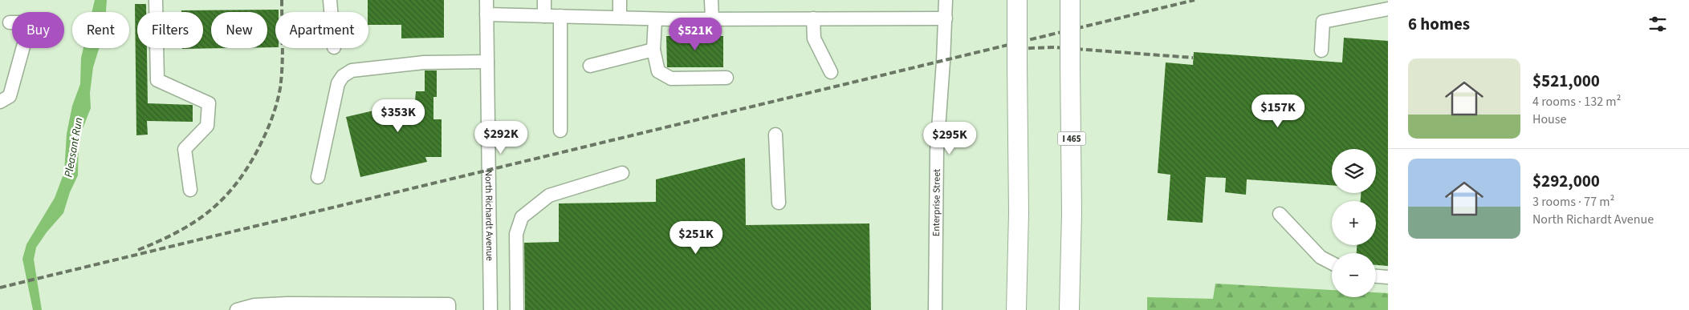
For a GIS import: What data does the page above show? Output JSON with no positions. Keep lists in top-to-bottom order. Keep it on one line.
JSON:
{"streets":{"highway":["I 465"],"street":["Enterprise Street","North Richardt Avenue"]},"water":["Pleasant Run"],"page":{"heading":"6 homes","chip":["Buy","Rent","Filters","New","Apartment"],"price":["$521K","$157K","$353K","$292K","$295K","$251K"],"list":[{"name":"$521,000","note":"4 rooms · 132 m² · House"},{"name":"$292,000","note":"3 rooms · 77 m² · North Richardt Avenue"}],"map_buttons":["+","−"]}}
